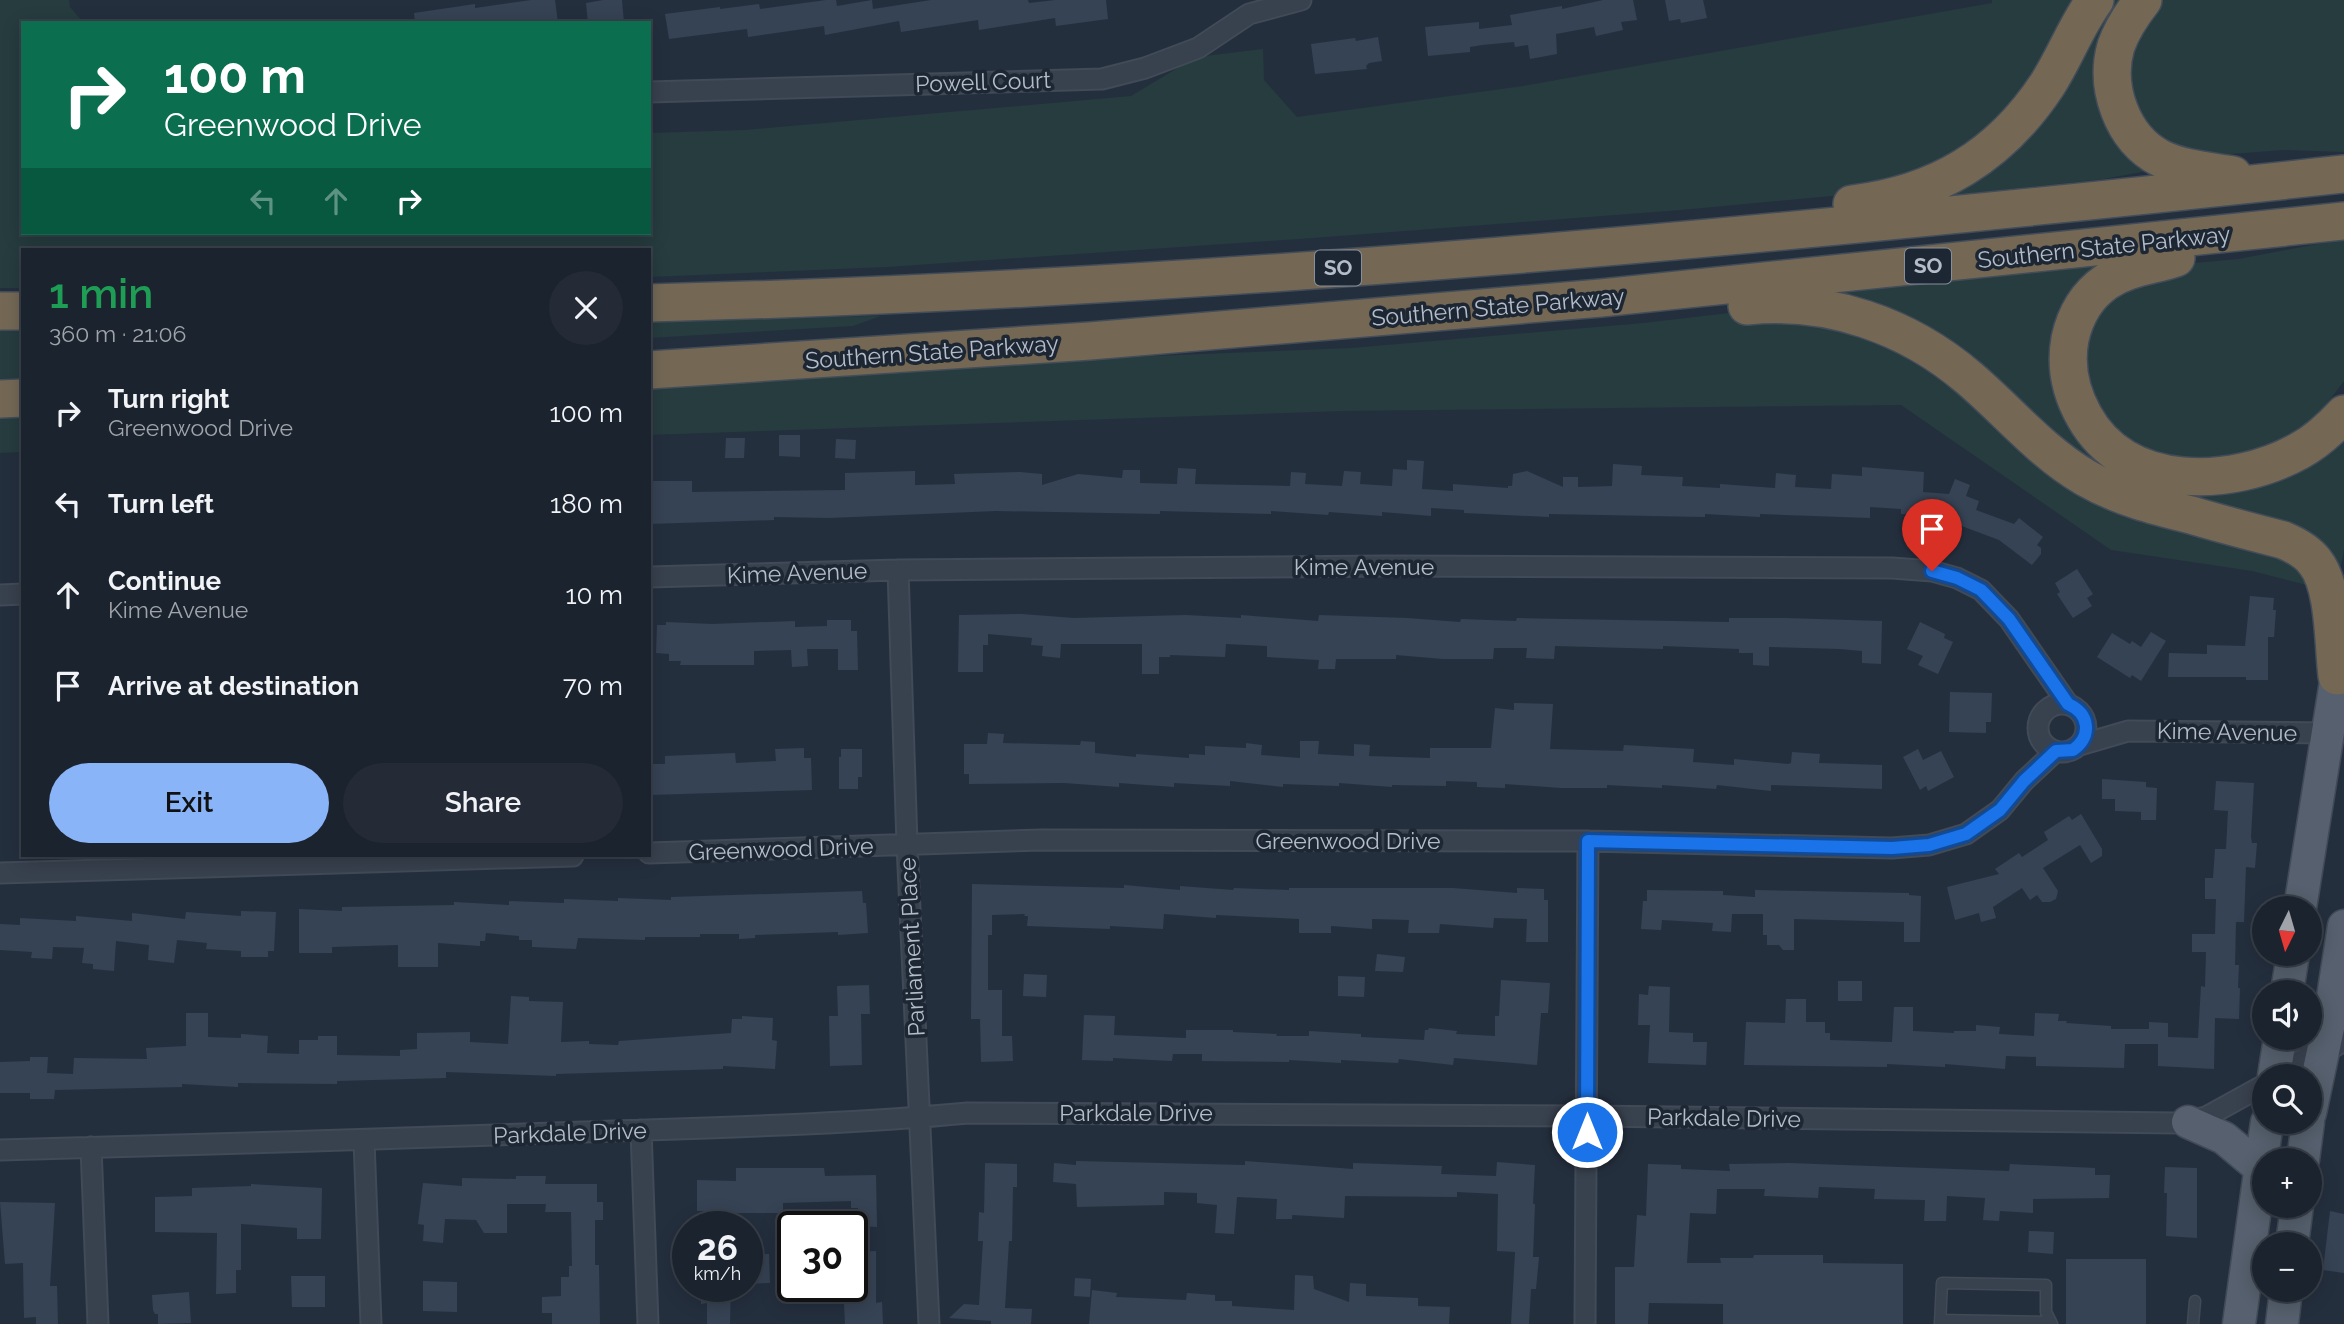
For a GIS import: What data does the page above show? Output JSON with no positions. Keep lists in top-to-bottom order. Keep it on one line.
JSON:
{"streets":{"highway":["Southern State Parkway","SO"],"street":["Powell Court","Kime Avenue","Greenwood Drive","Parliament Place","Parkdale Drive"]},"crossings":[["Kime Avenue","Greenwood Drive"],["Kime Avenue","Parliament Place"],["Greenwood Drive","Parliament Place"],["Parliament Place","Parkdale Drive"]],"north":"bottom","page":{"turn":["100 m","Greenwood Drive"],"heading":["1 min","360 m · 21:06"],"list":[{"name":"Turn right","note":"Greenwood Drive","value":"100 m"},{"name":"Turn left","value":"180 m"},{"name":"Continue","note":"Kime Avenue","value":"10 m"},{"name":"Arrive at destination","value":"70 m"}],"buttons":["Exit","Share"],"map_buttons":["+","−"],"speed":"26 km/h","limit":"30"}}
